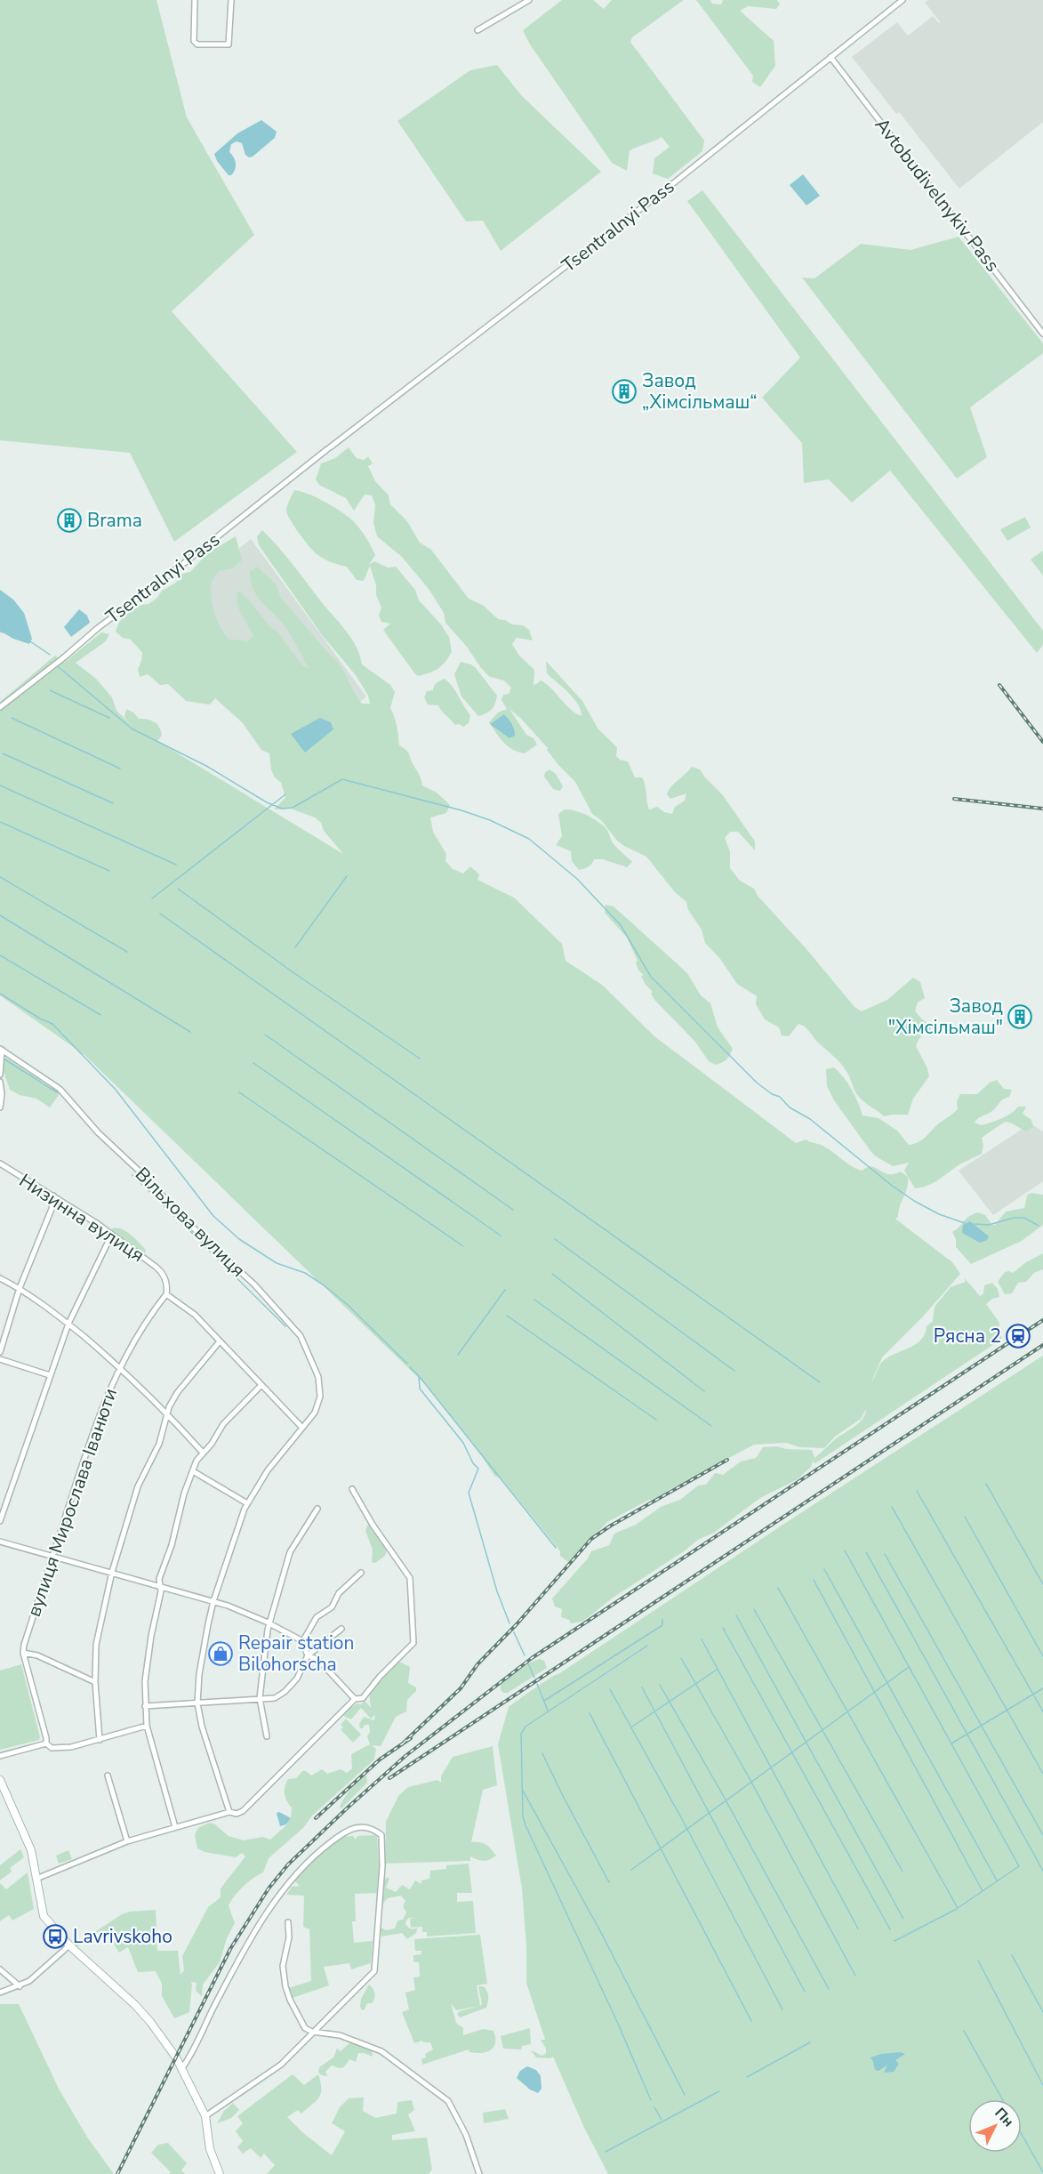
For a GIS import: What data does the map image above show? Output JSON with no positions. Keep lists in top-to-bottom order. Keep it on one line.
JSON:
{"streets":{"street":["Avtobudivelnykiv Pass","Tsentralnyi Pass","Низинна вулиця","Вільхова вулиця","вулиця Мирослава Іванюти"]},"crossings":[["Avtobudivelnykiv Pass","Tsentralnyi Pass"],["Низинна вулиця","вулиця Мирослава Іванюти"]],"places":{"building":["Завод „Хімсільмаш“","Brama","Завод \"Хімсільмаш\""],"station":["Рясна 2"],"shop":["Repair station Bilohorscha"],"bus stop":["Lavrivskoho"]},"north":"top right"}
